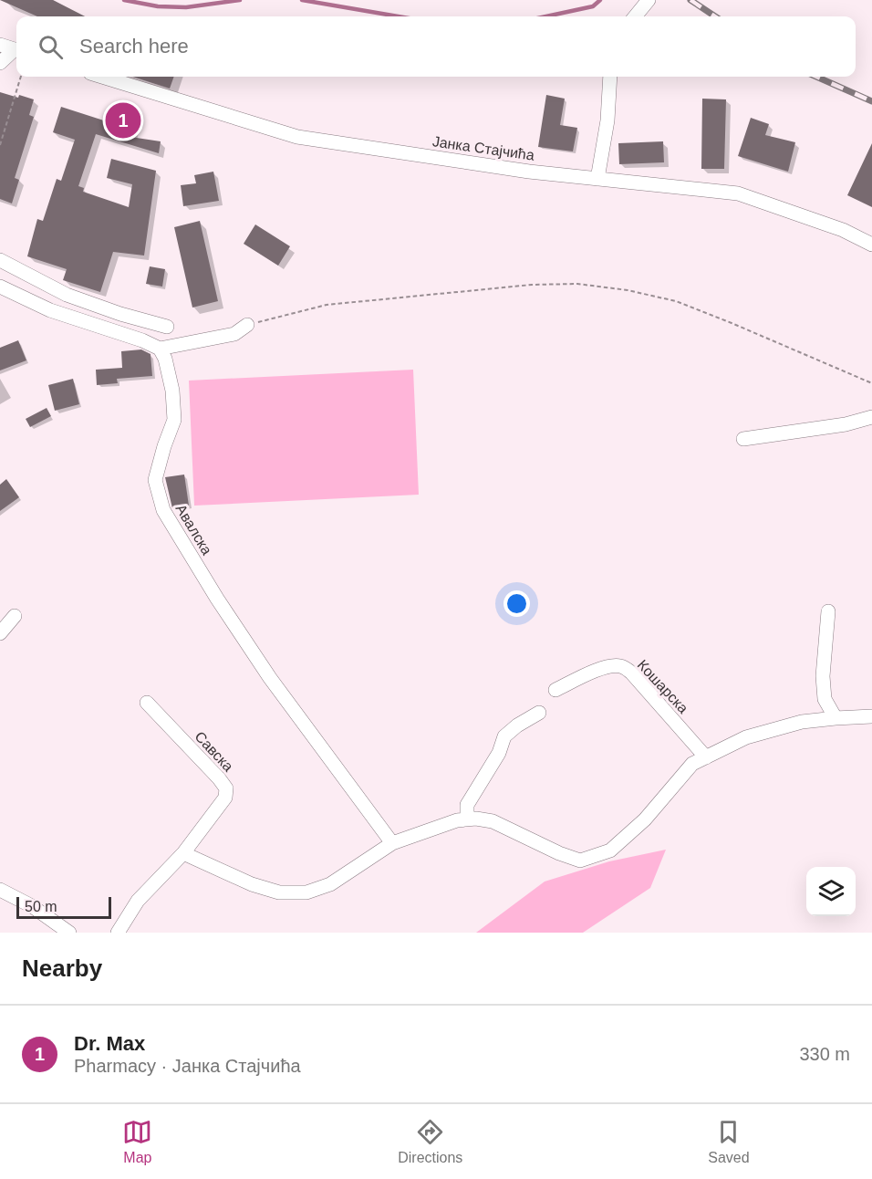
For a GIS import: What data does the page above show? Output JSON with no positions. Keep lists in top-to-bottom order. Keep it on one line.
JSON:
{"streets":{"street":["Јанка Стајчића","Авалска","Кошарска","Савска"]},"scale_bar":"50 m","page":{"search":"Search here","pins":"1","scale":"50 m","heading":"Nearby","list":[{"mark":"1","name":"Dr. Max","note":"Pharmacy · Јанка Стајчића","value":"330 m"}],"nav":["Map","Directions","Saved"]}}
